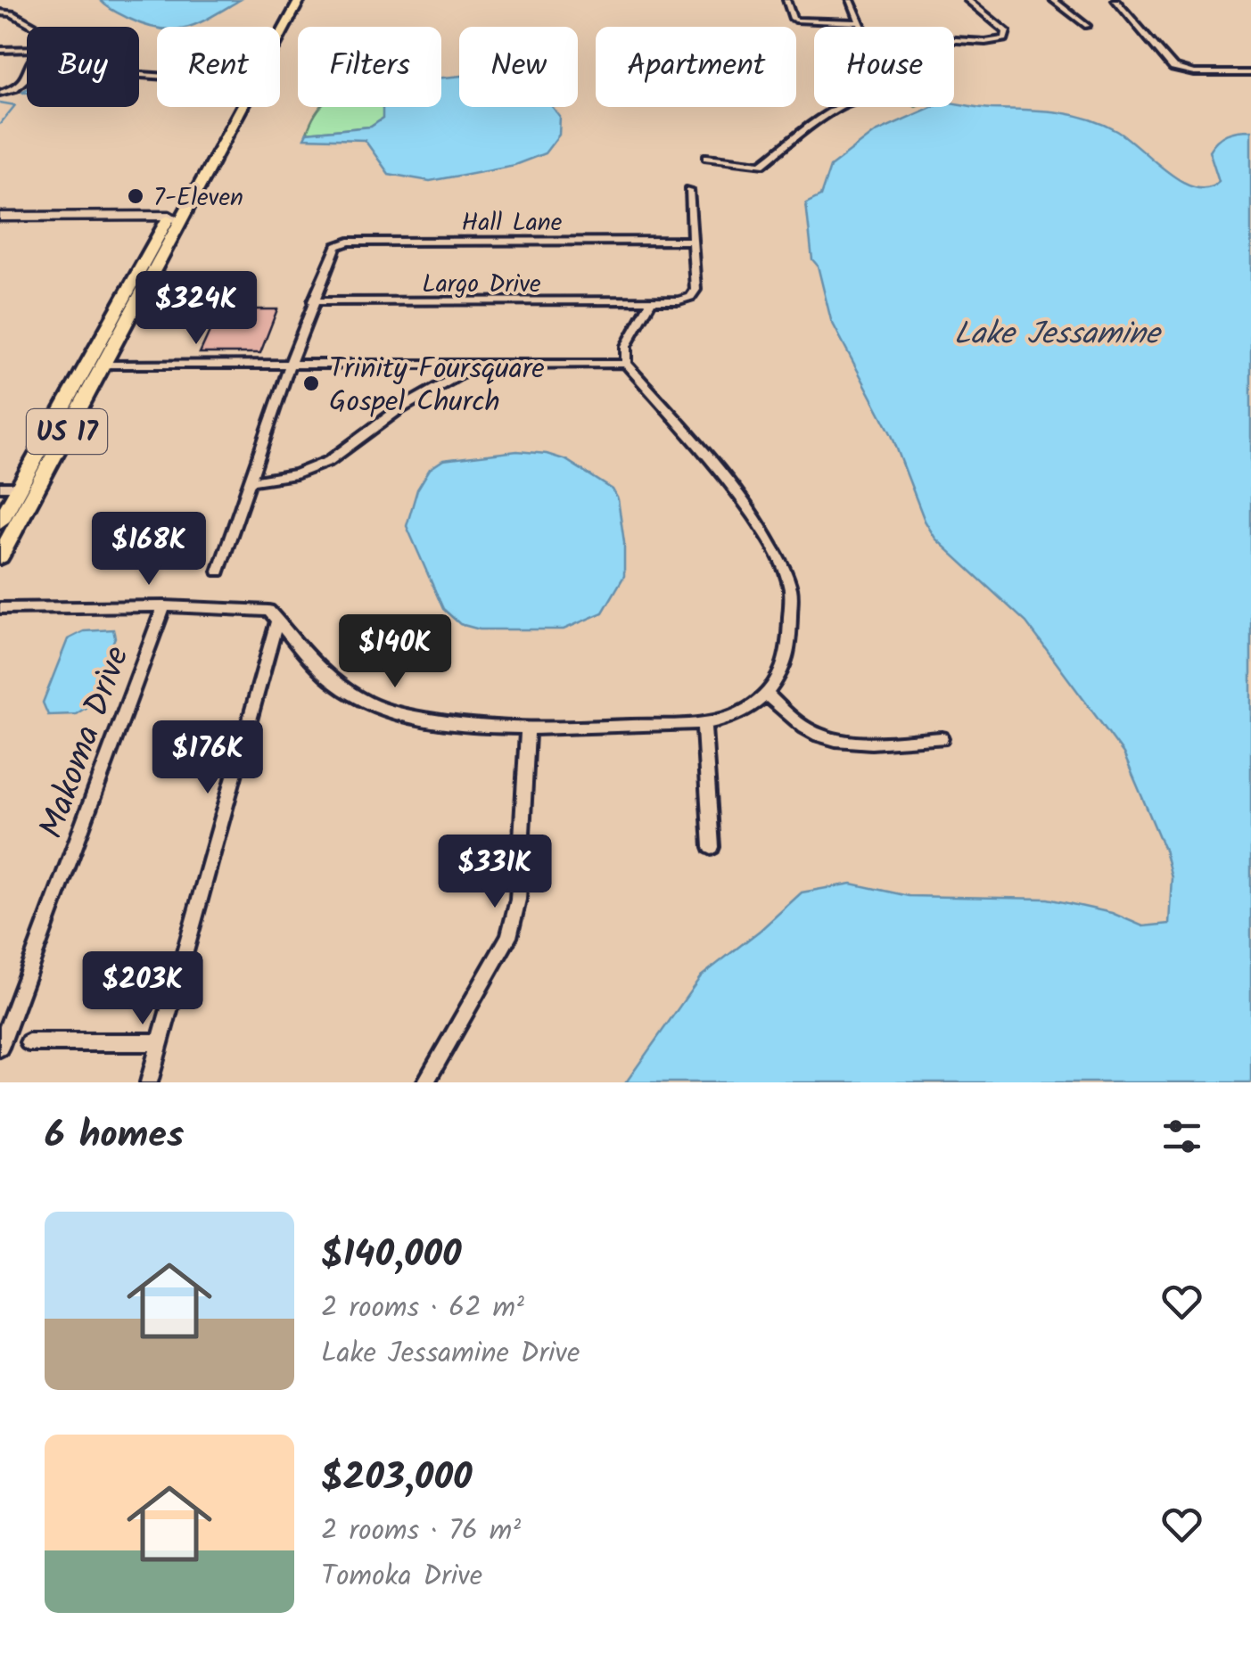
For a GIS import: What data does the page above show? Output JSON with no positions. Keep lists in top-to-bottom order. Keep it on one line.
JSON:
{"streets":{"main road":["US 17"],"street":["Hall Lane","Largo Drive","Makoma Drive"]},"crossings":[["Hall Lane","Largo Drive"]],"water":["Lake Jessamine"],"places":["7-Eleven","Trinity Foursquare Gospel Church"],"page":{"chip":["Buy","Rent","Filters","New","Apartment","House"],"price":["$324K","$168K","$140K","$176K","$331K","$203K"],"heading":"6 homes","list":[{"name":"$140,000","note":"2 rooms · 62 m² · Lake Jessamine Drive"},{"name":"$203,000","note":"2 rooms · 76 m² · Tomoka Drive"}]}}
